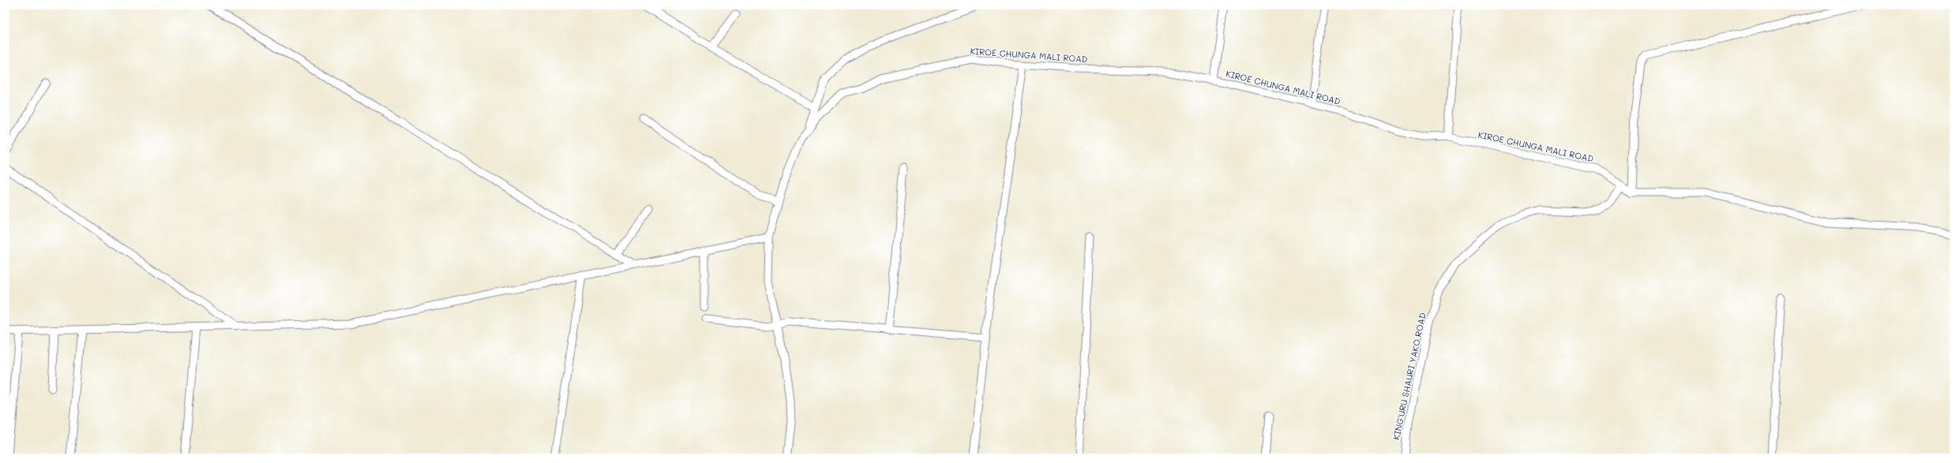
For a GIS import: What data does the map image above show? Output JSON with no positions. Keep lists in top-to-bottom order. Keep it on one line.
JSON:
{"streets":{"street":["KIROE CHUNGA MALI ROAD","KING'URU SHAURI YAKO ROAD"]},"crossings":[["KIROE CHUNGA MALI ROAD","KING'URU SHAURI YAKO ROAD"]]}
